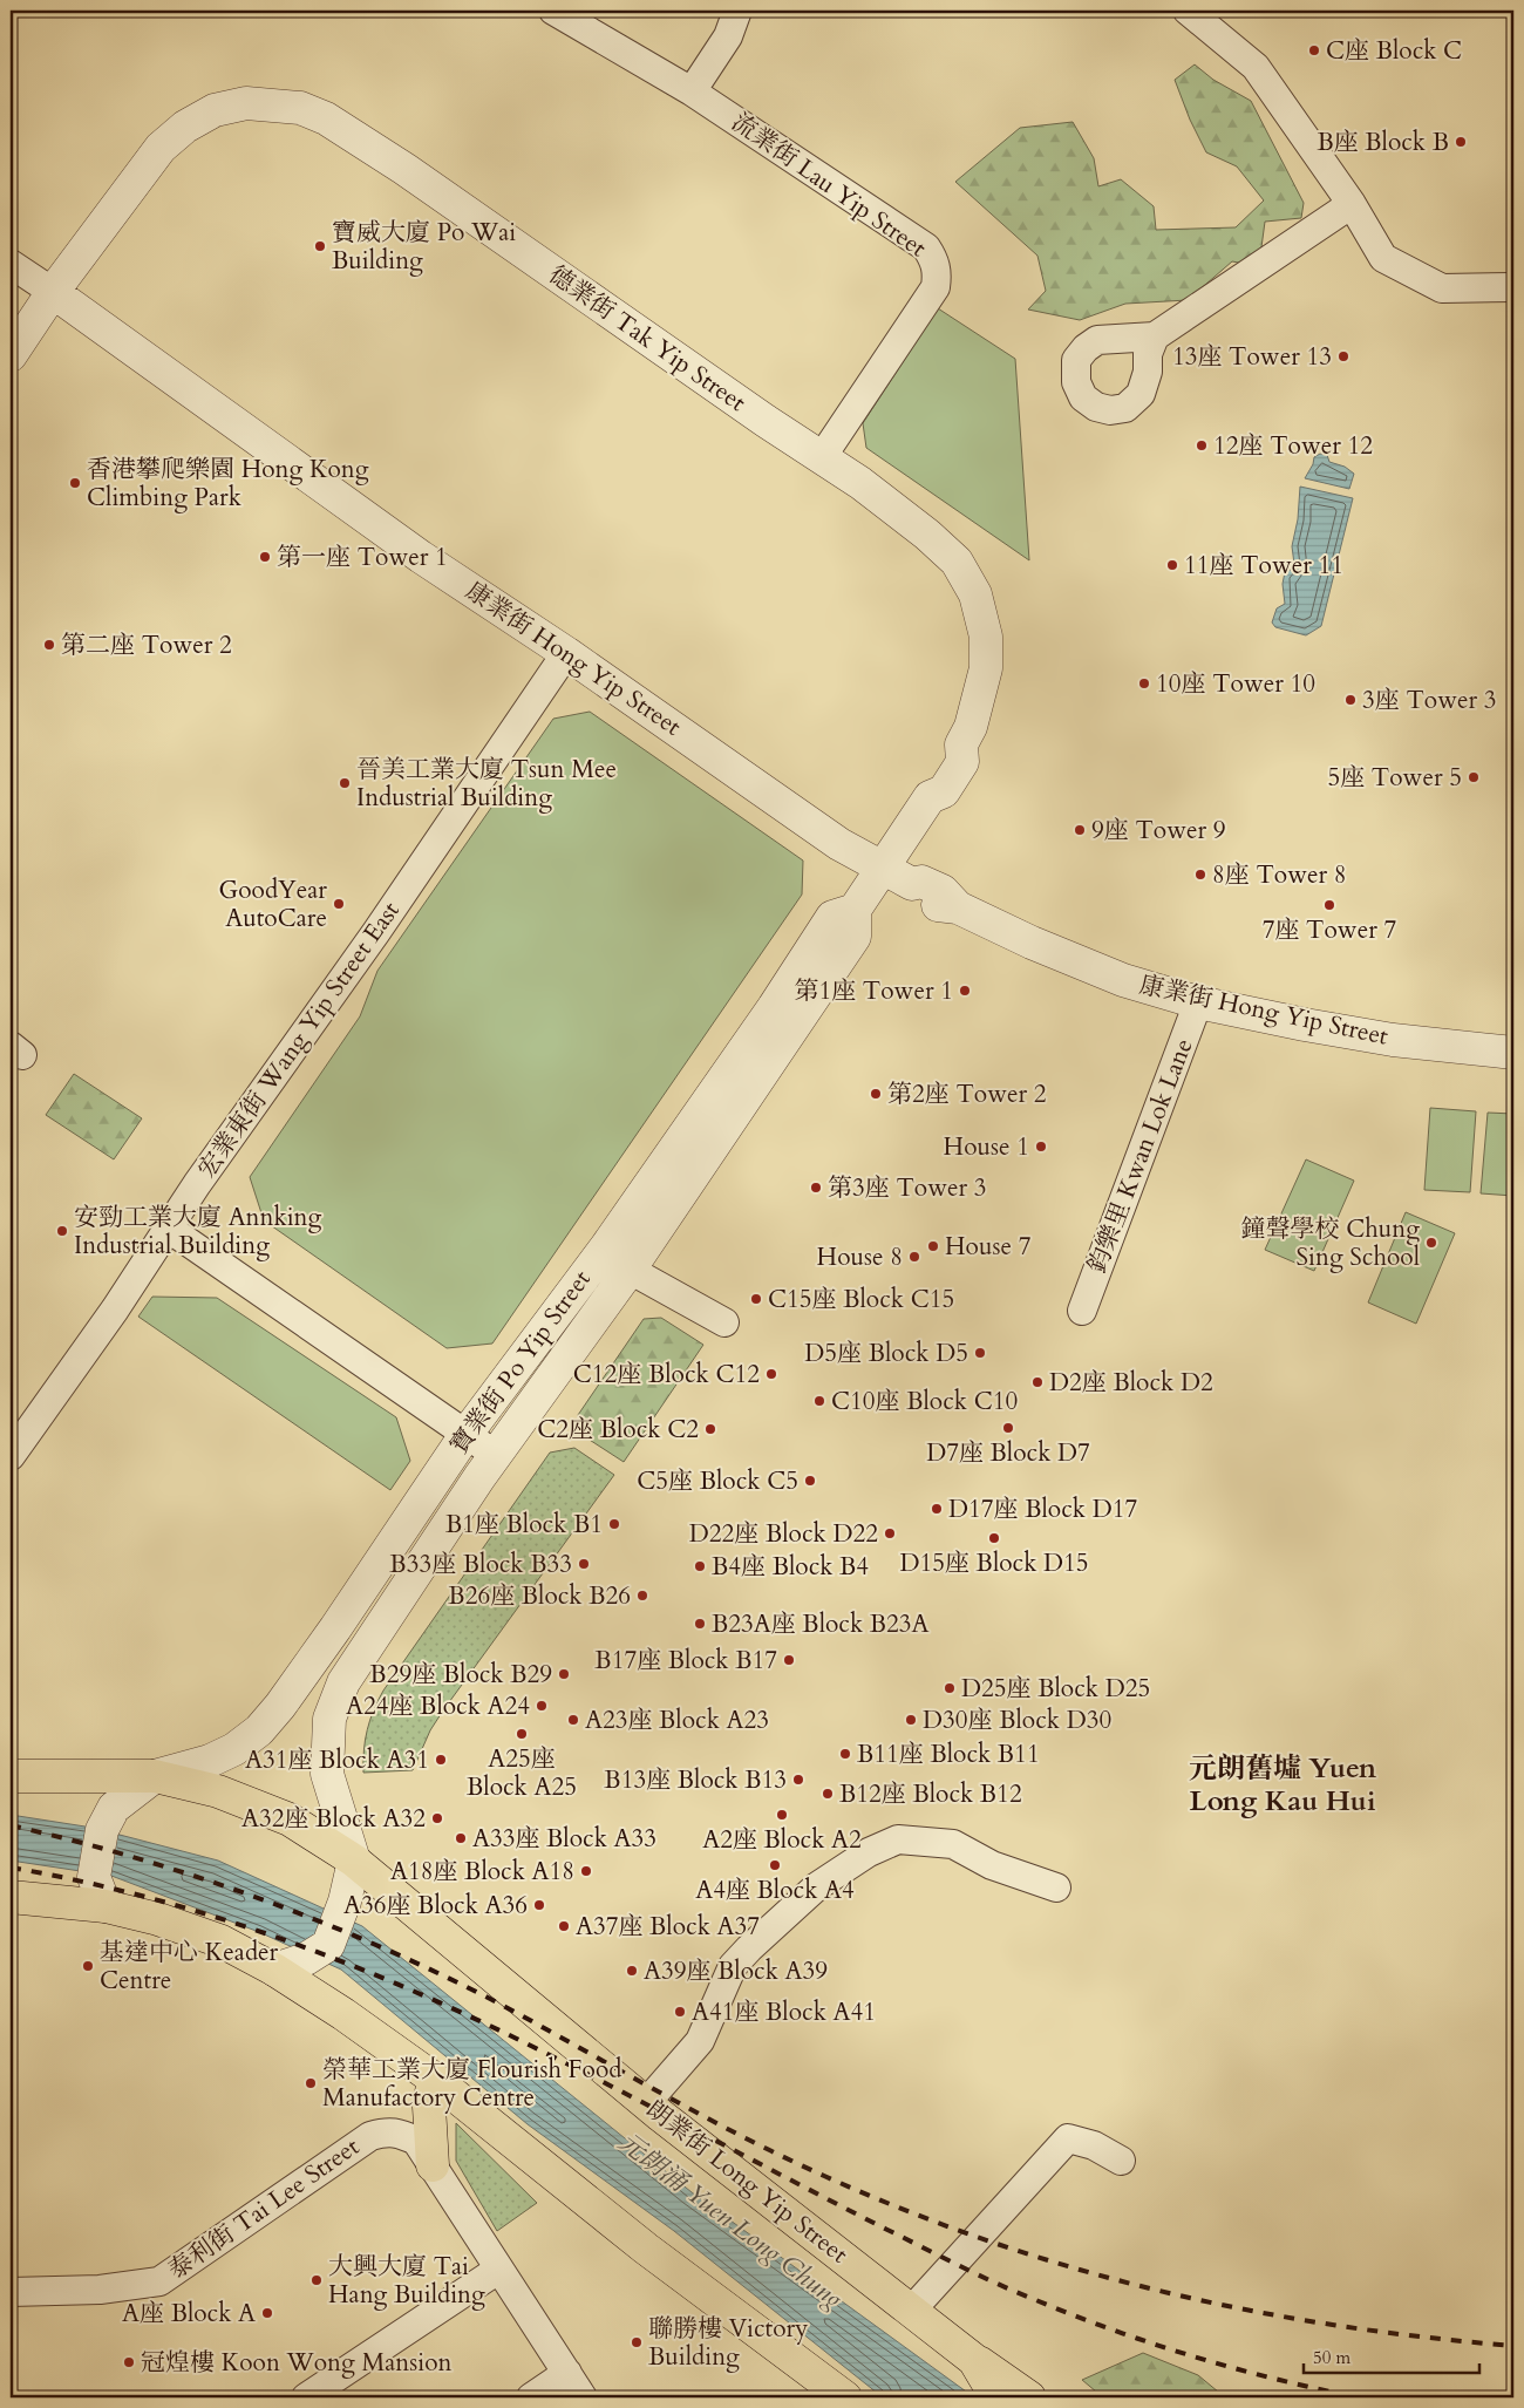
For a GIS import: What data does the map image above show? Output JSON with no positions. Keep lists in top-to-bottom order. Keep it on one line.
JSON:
{"streets":{"main road":["朗業街 Long Yip Street"],"street":["流業街 Lau Yip Street","德業街 Tak Yip Street","康業街 Hong Yip Street","宏業東街 Wang Yip Street East","鈞樂里 Kwan Lok Lane","寶業街 Po Yip Street","泰利街 Tai Lee Street"]},"crossings":[["流業街 Lau Yip Street","德業街 Tak Yip Street"],["德業街 Tak Yip Street","康業街 Hong Yip Street"],["德業街 Tak Yip Street","寶業街 Po Yip Street"],["康業街 Hong Yip Street","宏業東街 Wang Yip Street East"],["康業街 Hong Yip Street","鈞樂里 Kwan Lok Lane"],["康業街 Hong Yip Street","寶業街 Po Yip Street"],["寶業街 Po Yip Street","朗業街 Long Yip Street"]],"districts":["元朗舊墟 Yuen Long Kau Hui"],"water":["元朗涌 Yuen Long Chung"],"places":["C座 Block C","B座 Block B","寶威大廈 Po Wai Building","13座 Tower 13","12座 Tower 12","香港攀爬樂園 Hong Kong Climbing Park","第一座 Tower 1","11座 Tower 11","第二座 Tower 2","10座 Tower 10","3座 Tower 3","5座 Tower 5","晉美工業大廈 Tsun Mee Industrial Building","9座 Tower 9","8座 Tower 8","GoodYear AutoCare","7座 Tower 7","第1座 Tower 1","第2座 Tower 2","House 1","第3座 Tower 3","安勁工業大廈 Annking Industrial Building","鐘聲學校 Chung Sing School","House 7","House 8","C15座 Block C15","D5座 Block D5","C12座 Block C12","D2座 Block D2","C10座 Block C10","D7座 Block D7","C2座 Block C2","C5座 Block C5","D17座 Block D17","B1座 Block B1","D22座 Block D22","D15座 Block D15","B33座 Block B33","B4座 Block B4","B26座 Block B26","B23A座 Block B23A","B17座 Block B17","B29座 Block B29","D25座 Block D25","A24座 Block A24","A23座 Block A23","D30座 Block D30","A25座 Block A25","B11座 Block B11","A31座 Block A31","B13座 Block B13","B12座 Block B12","A2座 Block A2","A32座 Block A32","A33座 Block A33","A4座 Block A4","A18座 Block A18","A36座 Block A36","A37座 Block A37","基達中心 Keader Centre","A39座 Block A39","A41座 Block A41","榮華工業大廈 Flourish Food Manufactory Centre","大興大廈 Tai Hang Building","A座 Block A","聯勝樓 Victory Building","冠煌樓 Koon Wong Mansion"],"scale_bar":"50 m"}
